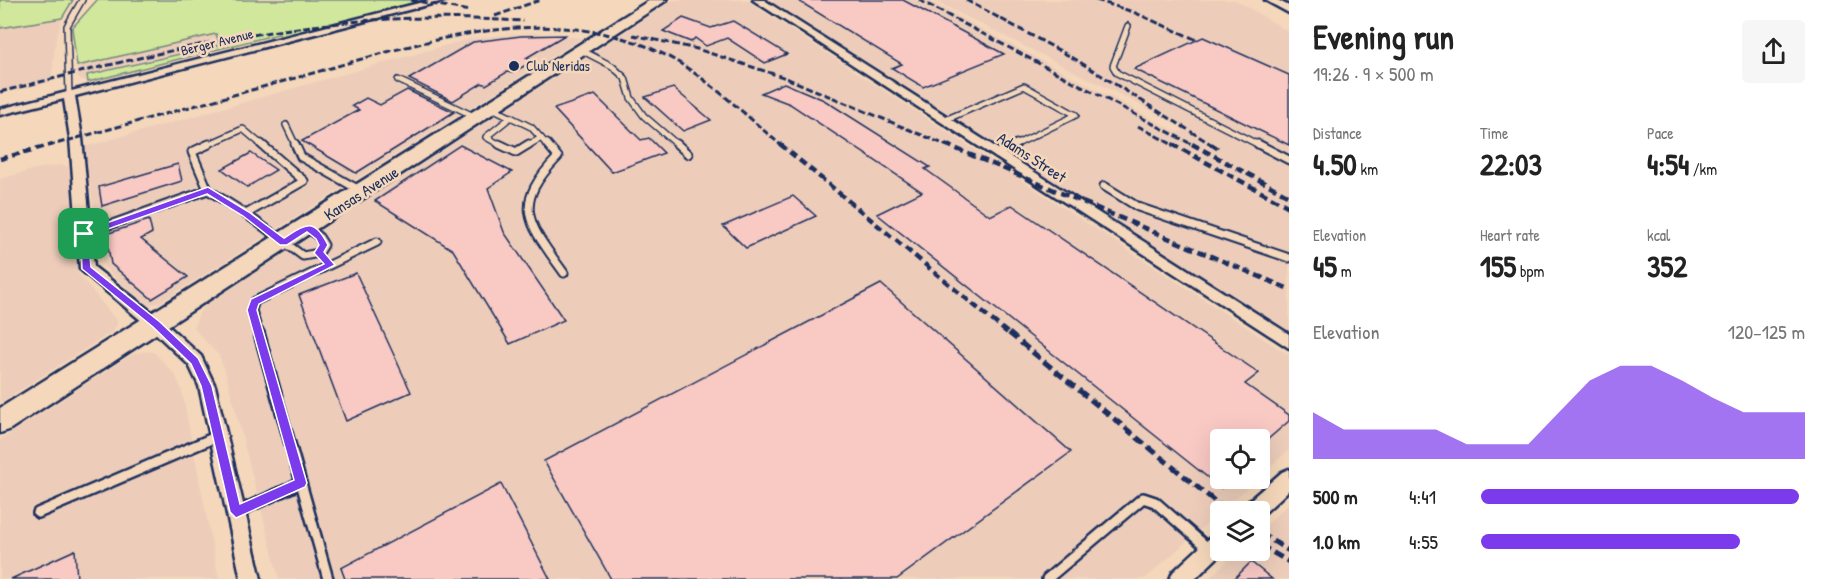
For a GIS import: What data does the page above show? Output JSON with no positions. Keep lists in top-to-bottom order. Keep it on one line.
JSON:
{"streets":{"main road":["Kansas Avenue"],"street":["Berger Avenue","Adams Street"]},"places":["Club Neridas"],"page":{"heading":["Evening run","19:26 · 9 × 500 m"],"stats":[["Distance","4.50 km"],["Time","22:03"],["Pace","4:54 /km"],["Elevation","45 m"],["Heart rate","155 bpm"],["kcal","352"]],"chart":["Elevation","120–125 m"],"list":[{"name":"500 m","note":"4:41"},{"name":"1.0 km","note":"4:55"}]}}
